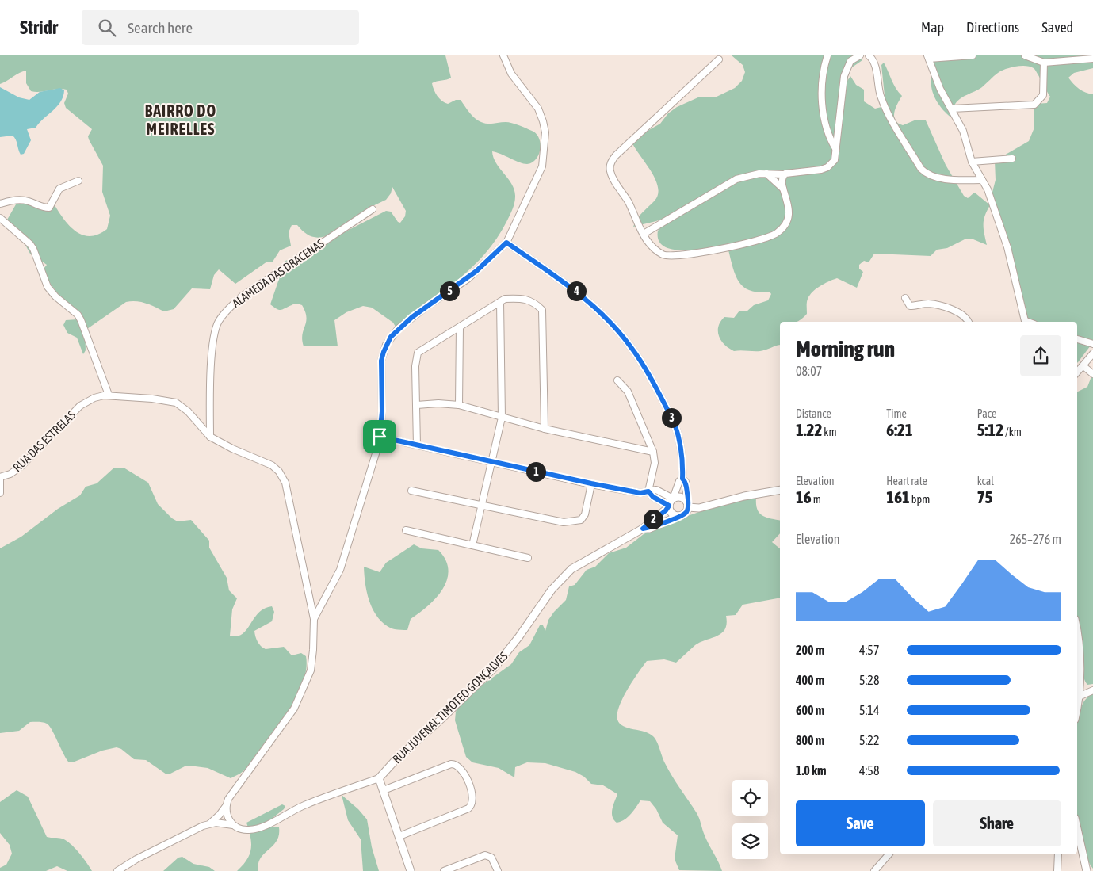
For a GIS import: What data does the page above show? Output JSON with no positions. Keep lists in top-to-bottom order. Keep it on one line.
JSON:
{"streets":{"street":["ALAMEDA DAS DRACENAS","RUA DAS ESTRELAS","RUA JUVENAL TIMÓTEO GONÇALVES"]},"districts":["BAIRRO DO MEIRELLES"],"page":{"header":"Stridr","search":"Search here","nav":["Map","Directions","Saved"],"pins":["4","5","3","1","2"],"heading":["Morning run","08:07"],"stats":[["Distance","1.22 km"],["Time","6:21"],["Pace","5:12 /km"],["Elevation","16 m"],["Heart rate","161 bpm"],["kcal","75"]],"chart":["Elevation","265–276 m"],"list":[{"name":"200 m","note":"4:57"},{"name":"400 m","note":"5:28"},{"name":"600 m","note":"5:14"},{"name":"800 m","note":"5:22"},{"name":"1.0 km","note":"4:58"}],"buttons":["Save","Share"]}}
